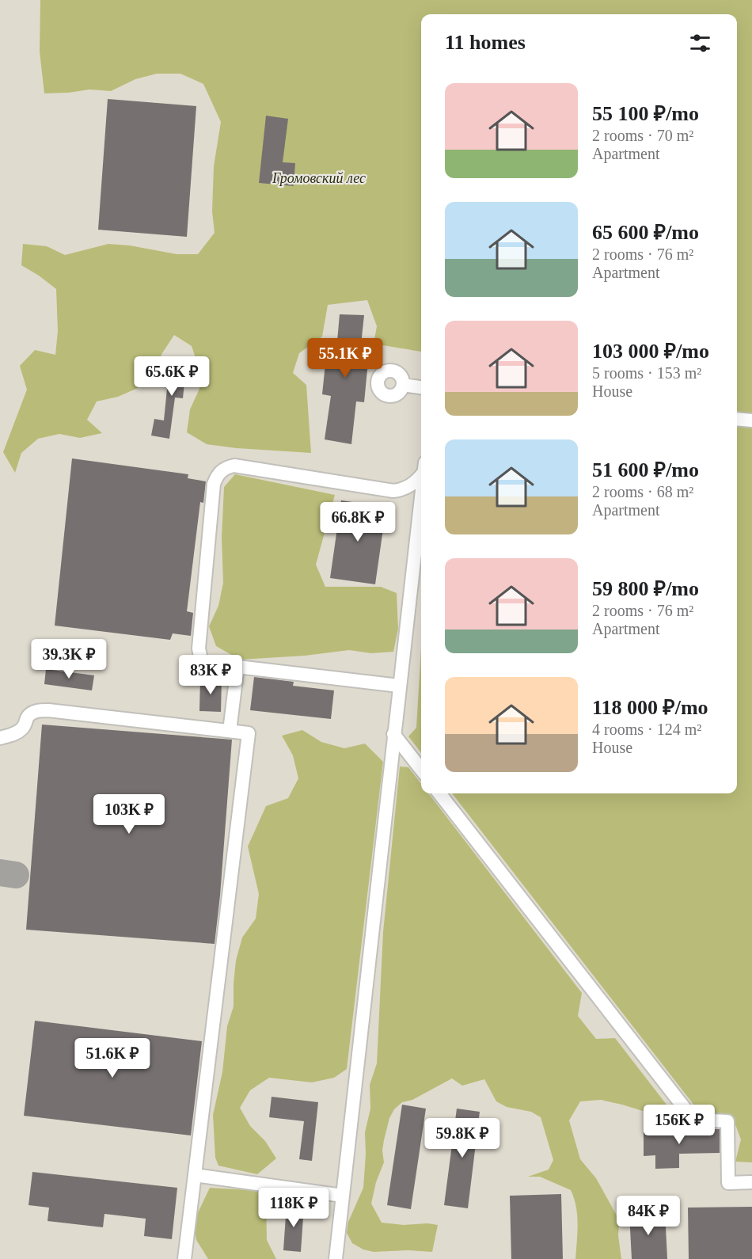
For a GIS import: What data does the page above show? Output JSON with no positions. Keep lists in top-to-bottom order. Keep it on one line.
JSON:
{"parks":["Громовский лес"],"page":{"heading":"11 homes","list":[{"name":"55 100 ₽/mo","note":"2 rooms · 70 m² · Apartment"},{"name":"65 600 ₽/mo","note":"2 rooms · 76 m² · Apartment"},{"name":"103 000 ₽/mo","note":"5 rooms · 153 m² · House"},{"name":"51 600 ₽/mo","note":"2 rooms · 68 m² · Apartment"},{"name":"59 800 ₽/mo","note":"2 rooms · 76 m² · Apartment"},{"name":"118 000 ₽/mo","note":"4 rooms · 124 m² · House"}],"price":["55.1K ₽","65.6K ₽","66.8K ₽","39.3K ₽","83K ₽","103K ₽","51.6K ₽","156K ₽","59.8K ₽","118K ₽","84K ₽"]}}
